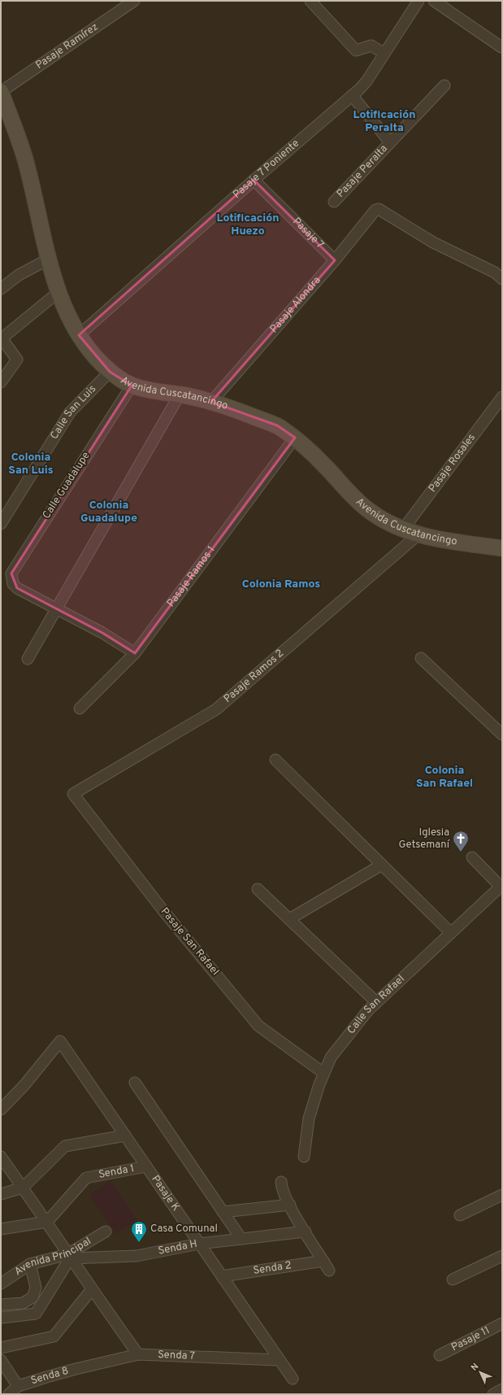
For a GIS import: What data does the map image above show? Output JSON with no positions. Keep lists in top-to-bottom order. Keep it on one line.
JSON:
{"streets":{"street":["Pasaje Ramírez","Pasaje 7 Poniente","Pasaje Peralta","Pasaje 7","Pasaje Alondra","Avenida Cuscatancingo","Calle San Luis","Pasaje Rosales","Calle Guadalupe","Pasaje Ramos 1","Pasaje Ramos 2","Pasaje San Rafael","Calle San Rafael","Senda 1","Pasaje K","Senda H","Avenida Principal","Senda 2","Pasaje 11","Senda 7","Senda 8"]},"crossings":[["Pasaje Ramírez","Avenida Cuscatancingo"],["Pasaje 7 Poniente","Pasaje 7"],["Pasaje 7 Poniente","Avenida Cuscatancingo"],["Pasaje 7","Pasaje Alondra"],["Pasaje Alondra","Avenida Cuscatancingo"],["Avenida Cuscatancingo","Calle San Luis"],["Avenida Cuscatancingo","Pasaje Rosales"],["Avenida Cuscatancingo","Calle Guadalupe"],["Avenida Cuscatancingo","Pasaje Ramos 1"],["Avenida Cuscatancingo","Pasaje Ramos 2"],["Pasaje Ramos 2","Pasaje San Rafael"],["Pasaje San Rafael","Calle San Rafael"],["Senda 1","Pasaje K"],["Pasaje K","Senda H"],["Pasaje K","Senda 2"],["Pasaje K","Senda 7"],["Senda H","Avenida Principal"],["Senda 7","Senda 8"]],"districts":["Lotificación Peralta","Lotificación Huezo","Colonia San Luis","Colonia Guadalupe","Colonia Ramos","Colonia San Rafael"],"places":{"church":["Iglesia Getsemaní"],"building":["Casa Comunal"]},"north":"top left"}
